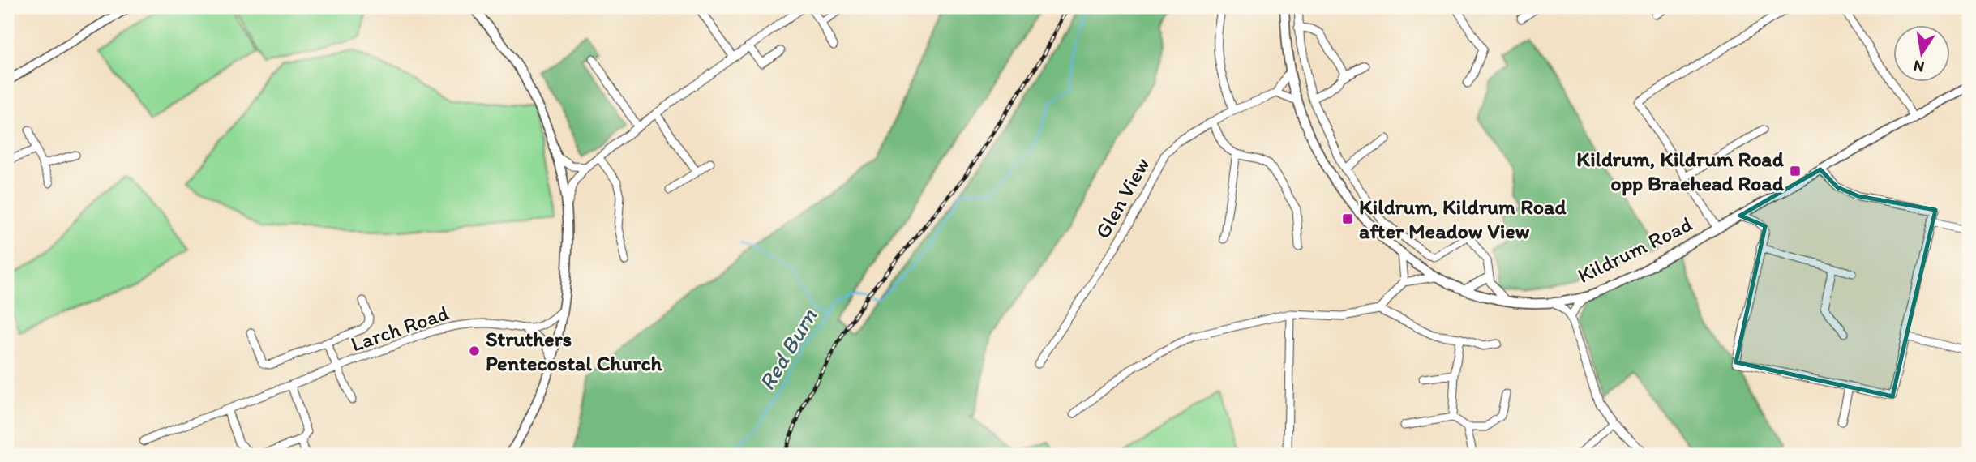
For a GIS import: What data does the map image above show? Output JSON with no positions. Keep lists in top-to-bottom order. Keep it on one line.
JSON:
{"streets":{"street":["Glen View","Kildrum Road","Larch Road"]},"water":["Red Burn"],"places":{"transit":["Kildrum, Kildrum Road opp Braehead Road","Kildrum, Kildrum Road after Meadow View"],"other":["Struthers Pentecostal Church"]},"north":"bottom"}
